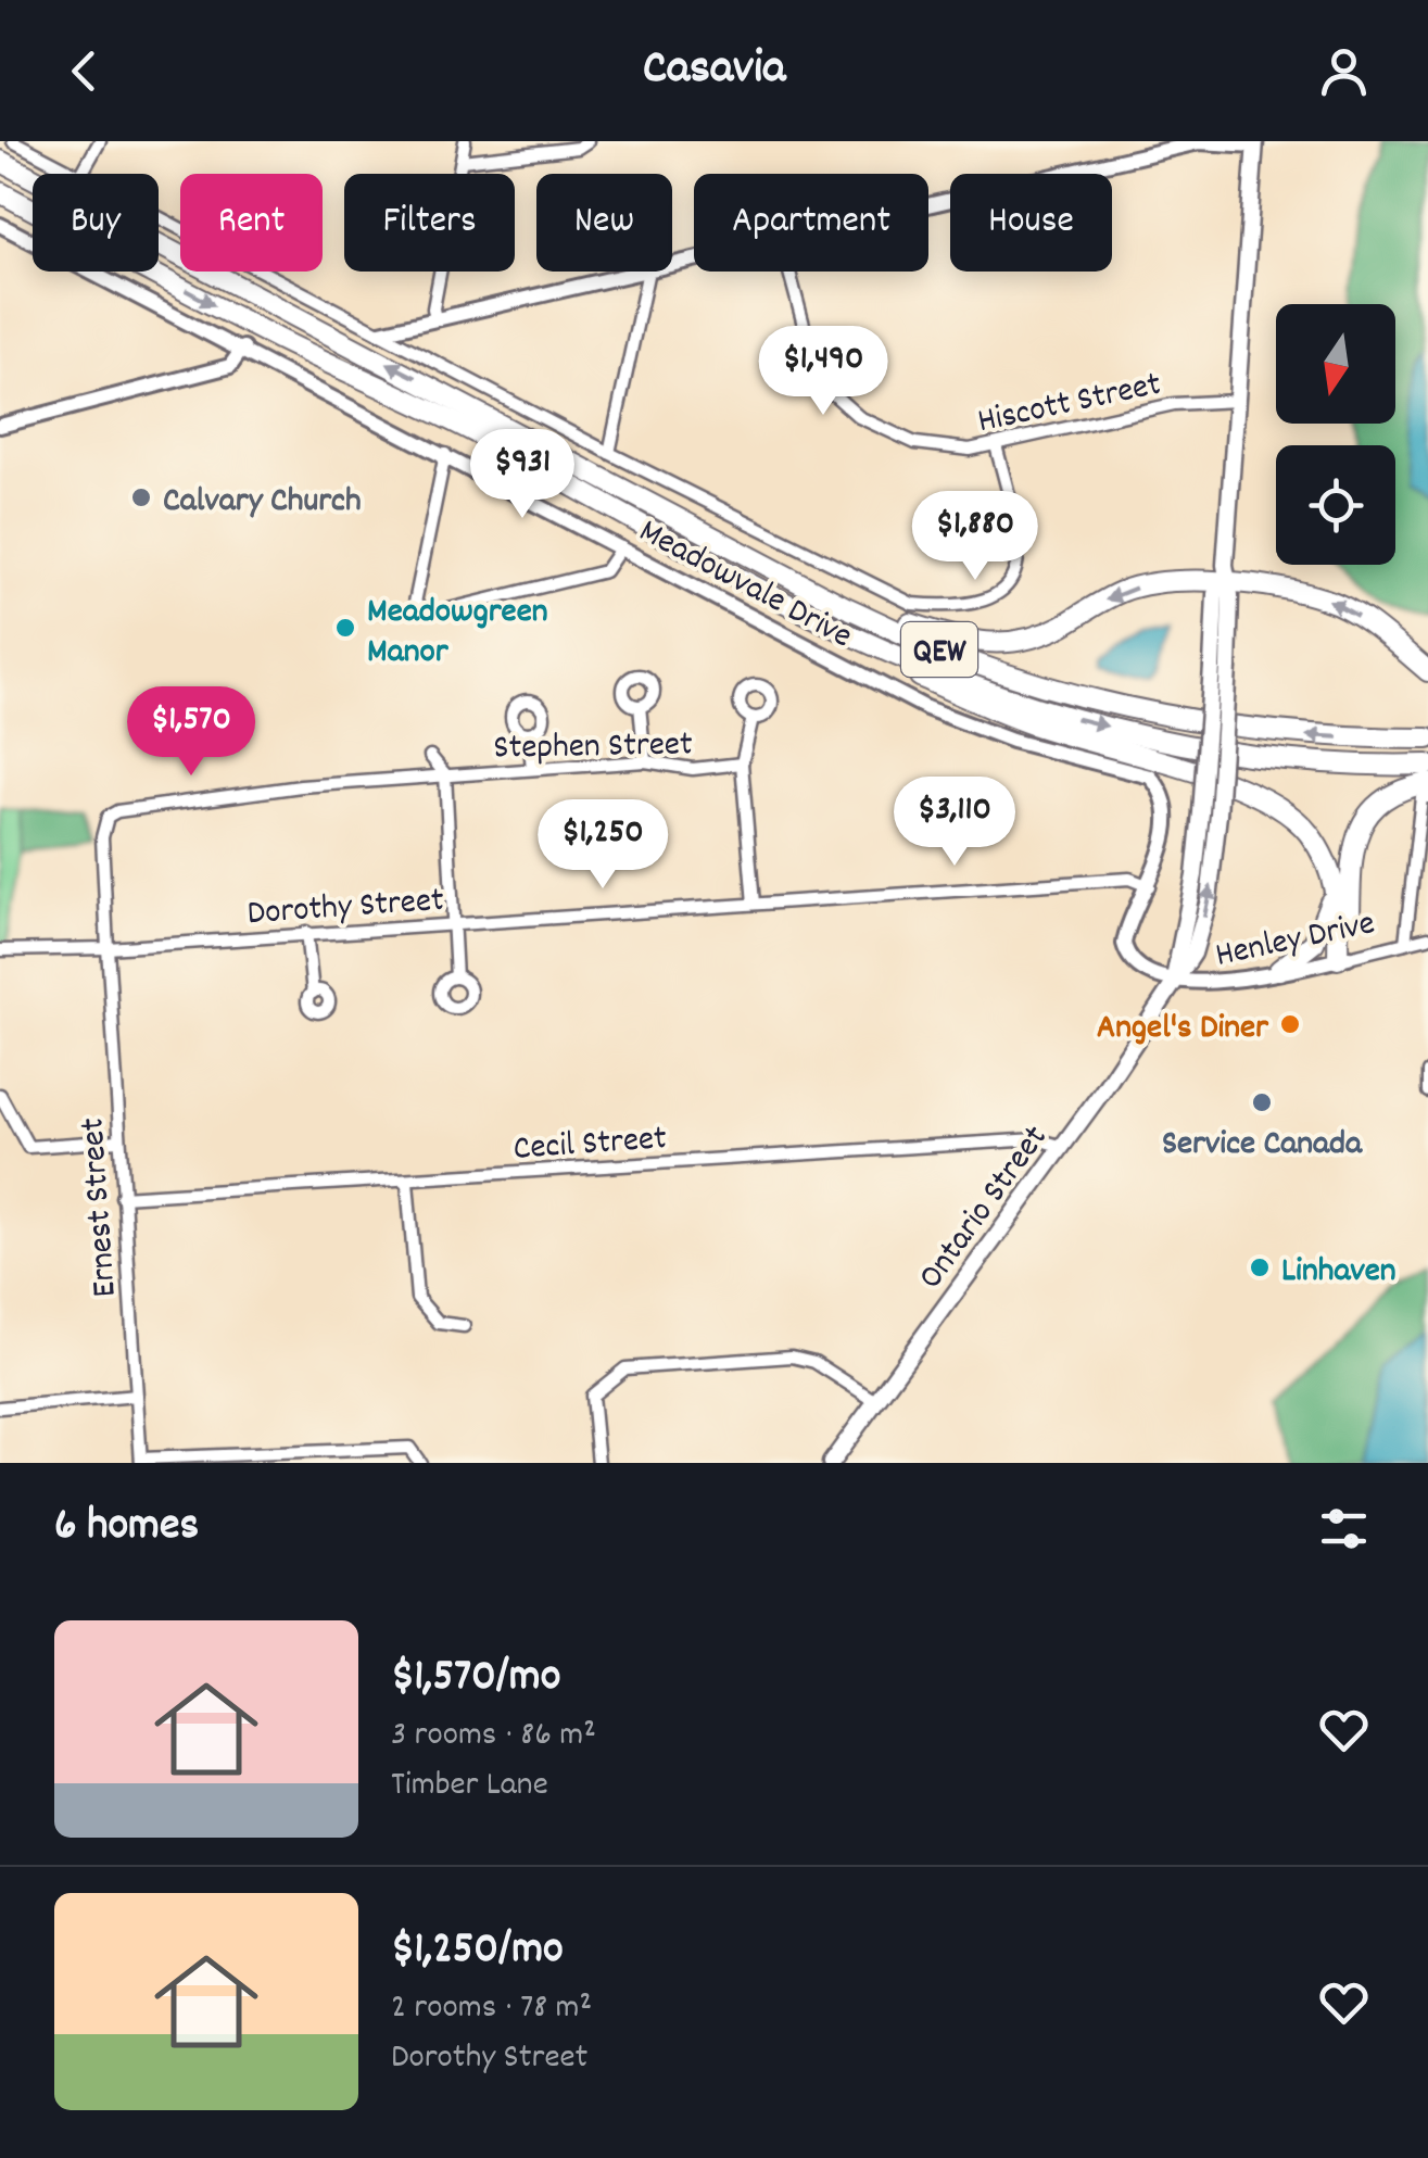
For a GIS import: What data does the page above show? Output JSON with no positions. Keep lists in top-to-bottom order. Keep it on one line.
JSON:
{"streets":{"highway":["QEW"],"main road":["Ontario Street"],"street":["Hiscott Street","Meadowvale Drive","Stephen Street","Dorothy Street","Henley Drive","Cecil Street","Ernest Street"]},"crossings":[["Hiscott Street","Ontario Street"],["Meadowvale Drive","Dorothy Street"],["Meadowvale Drive","Henley Drive"],["Meadowvale Drive","Ontario Street"],["Stephen Street","Dorothy Street"],["Stephen Street","Ernest Street"],["Dorothy Street","Ernest Street"],["Henley Drive","Ontario Street"],["Cecil Street","Ontario Street"],["Cecil Street","Ernest Street"]],"places":["Calvary Church","Meadowgreen Manor","Angel's Diner","Service Canada","Linhaven"],"north":"bottom","page":{"header":"Casavia","chip":["Buy","Rent","Filters","New","Apartment","House"],"price":["$1,490","$931","$1,880","$1,570","$3,110","$1,250"],"heading":"6 homes","list":[{"name":"$1,570/mo","note":"3 rooms · 86 m² · Timber Lane"},{"name":"$1,250/mo","note":"2 rooms · 78 m² · Dorothy Street"}]}}
